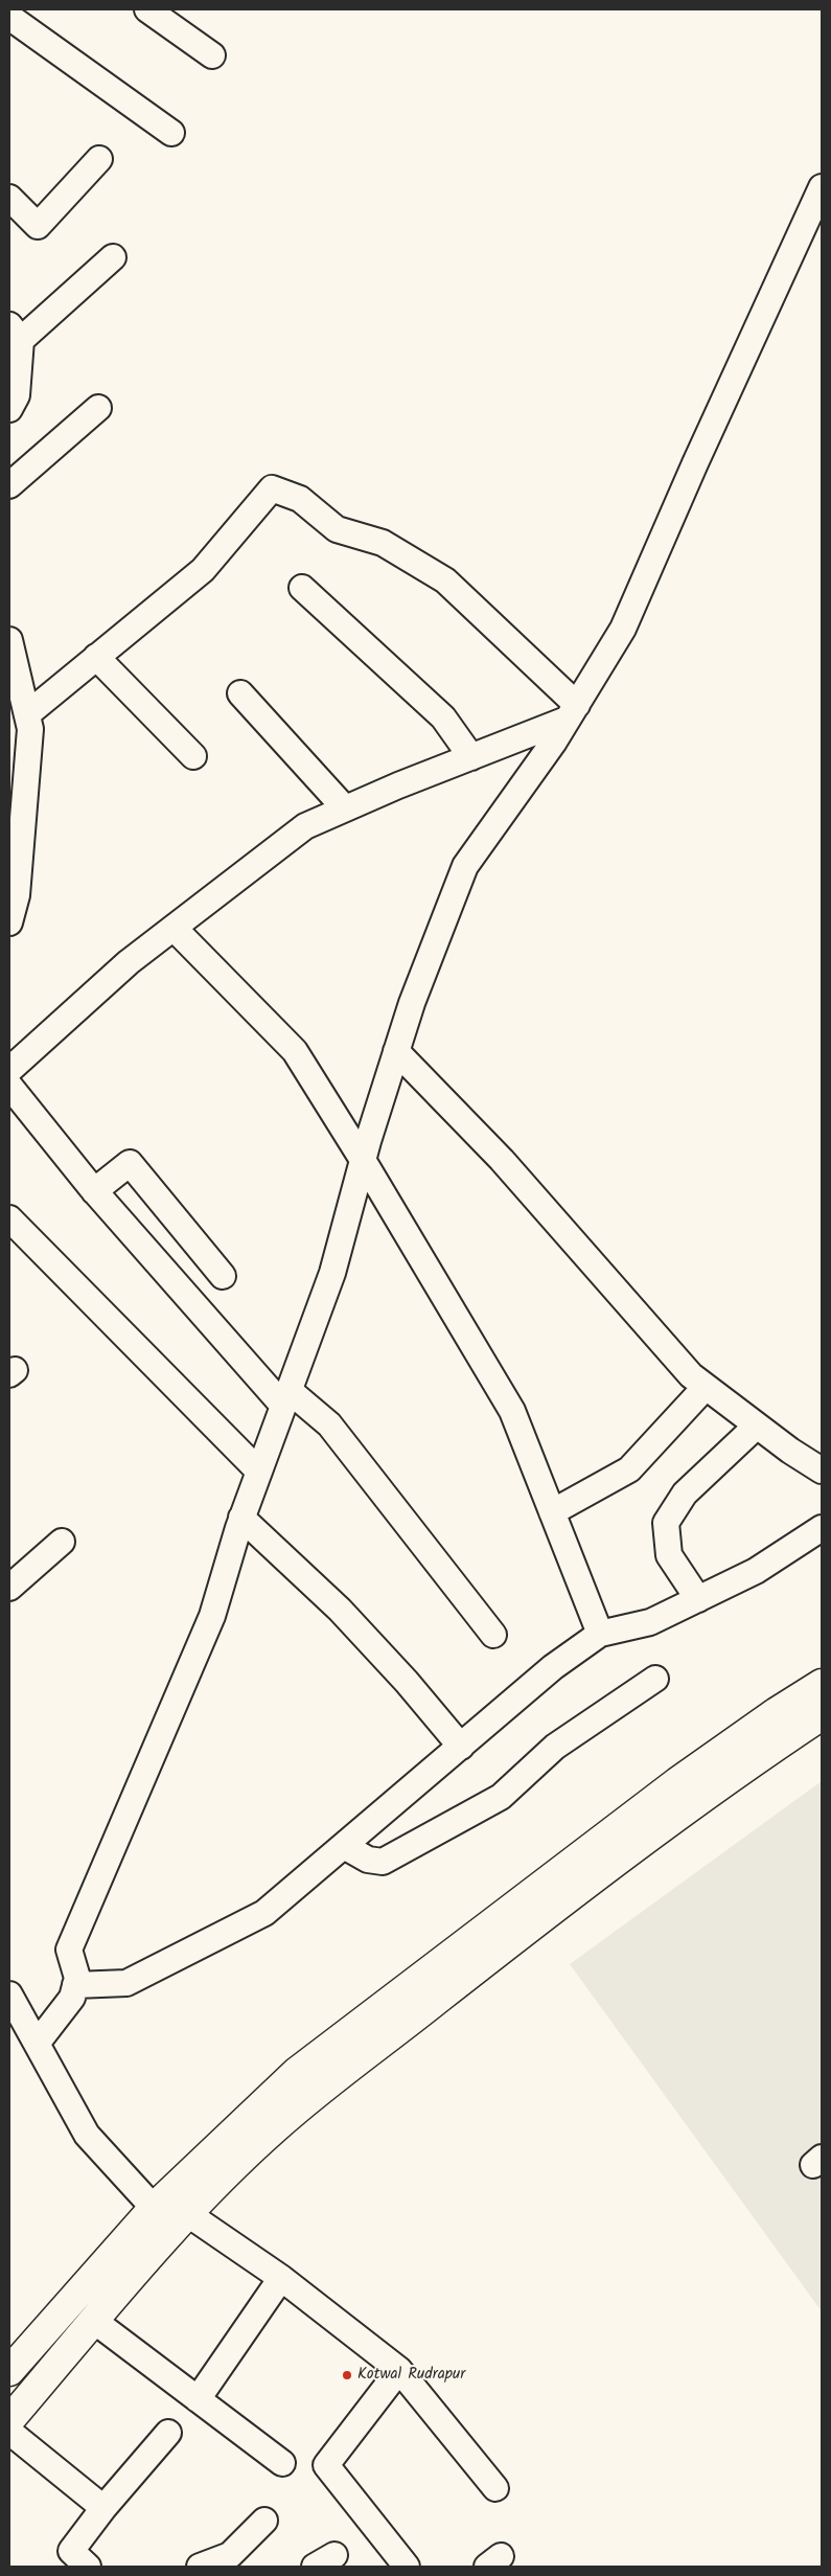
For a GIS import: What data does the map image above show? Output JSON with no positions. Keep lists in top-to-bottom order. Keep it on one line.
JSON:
{"places":["Kotwal Rudrapur"]}
